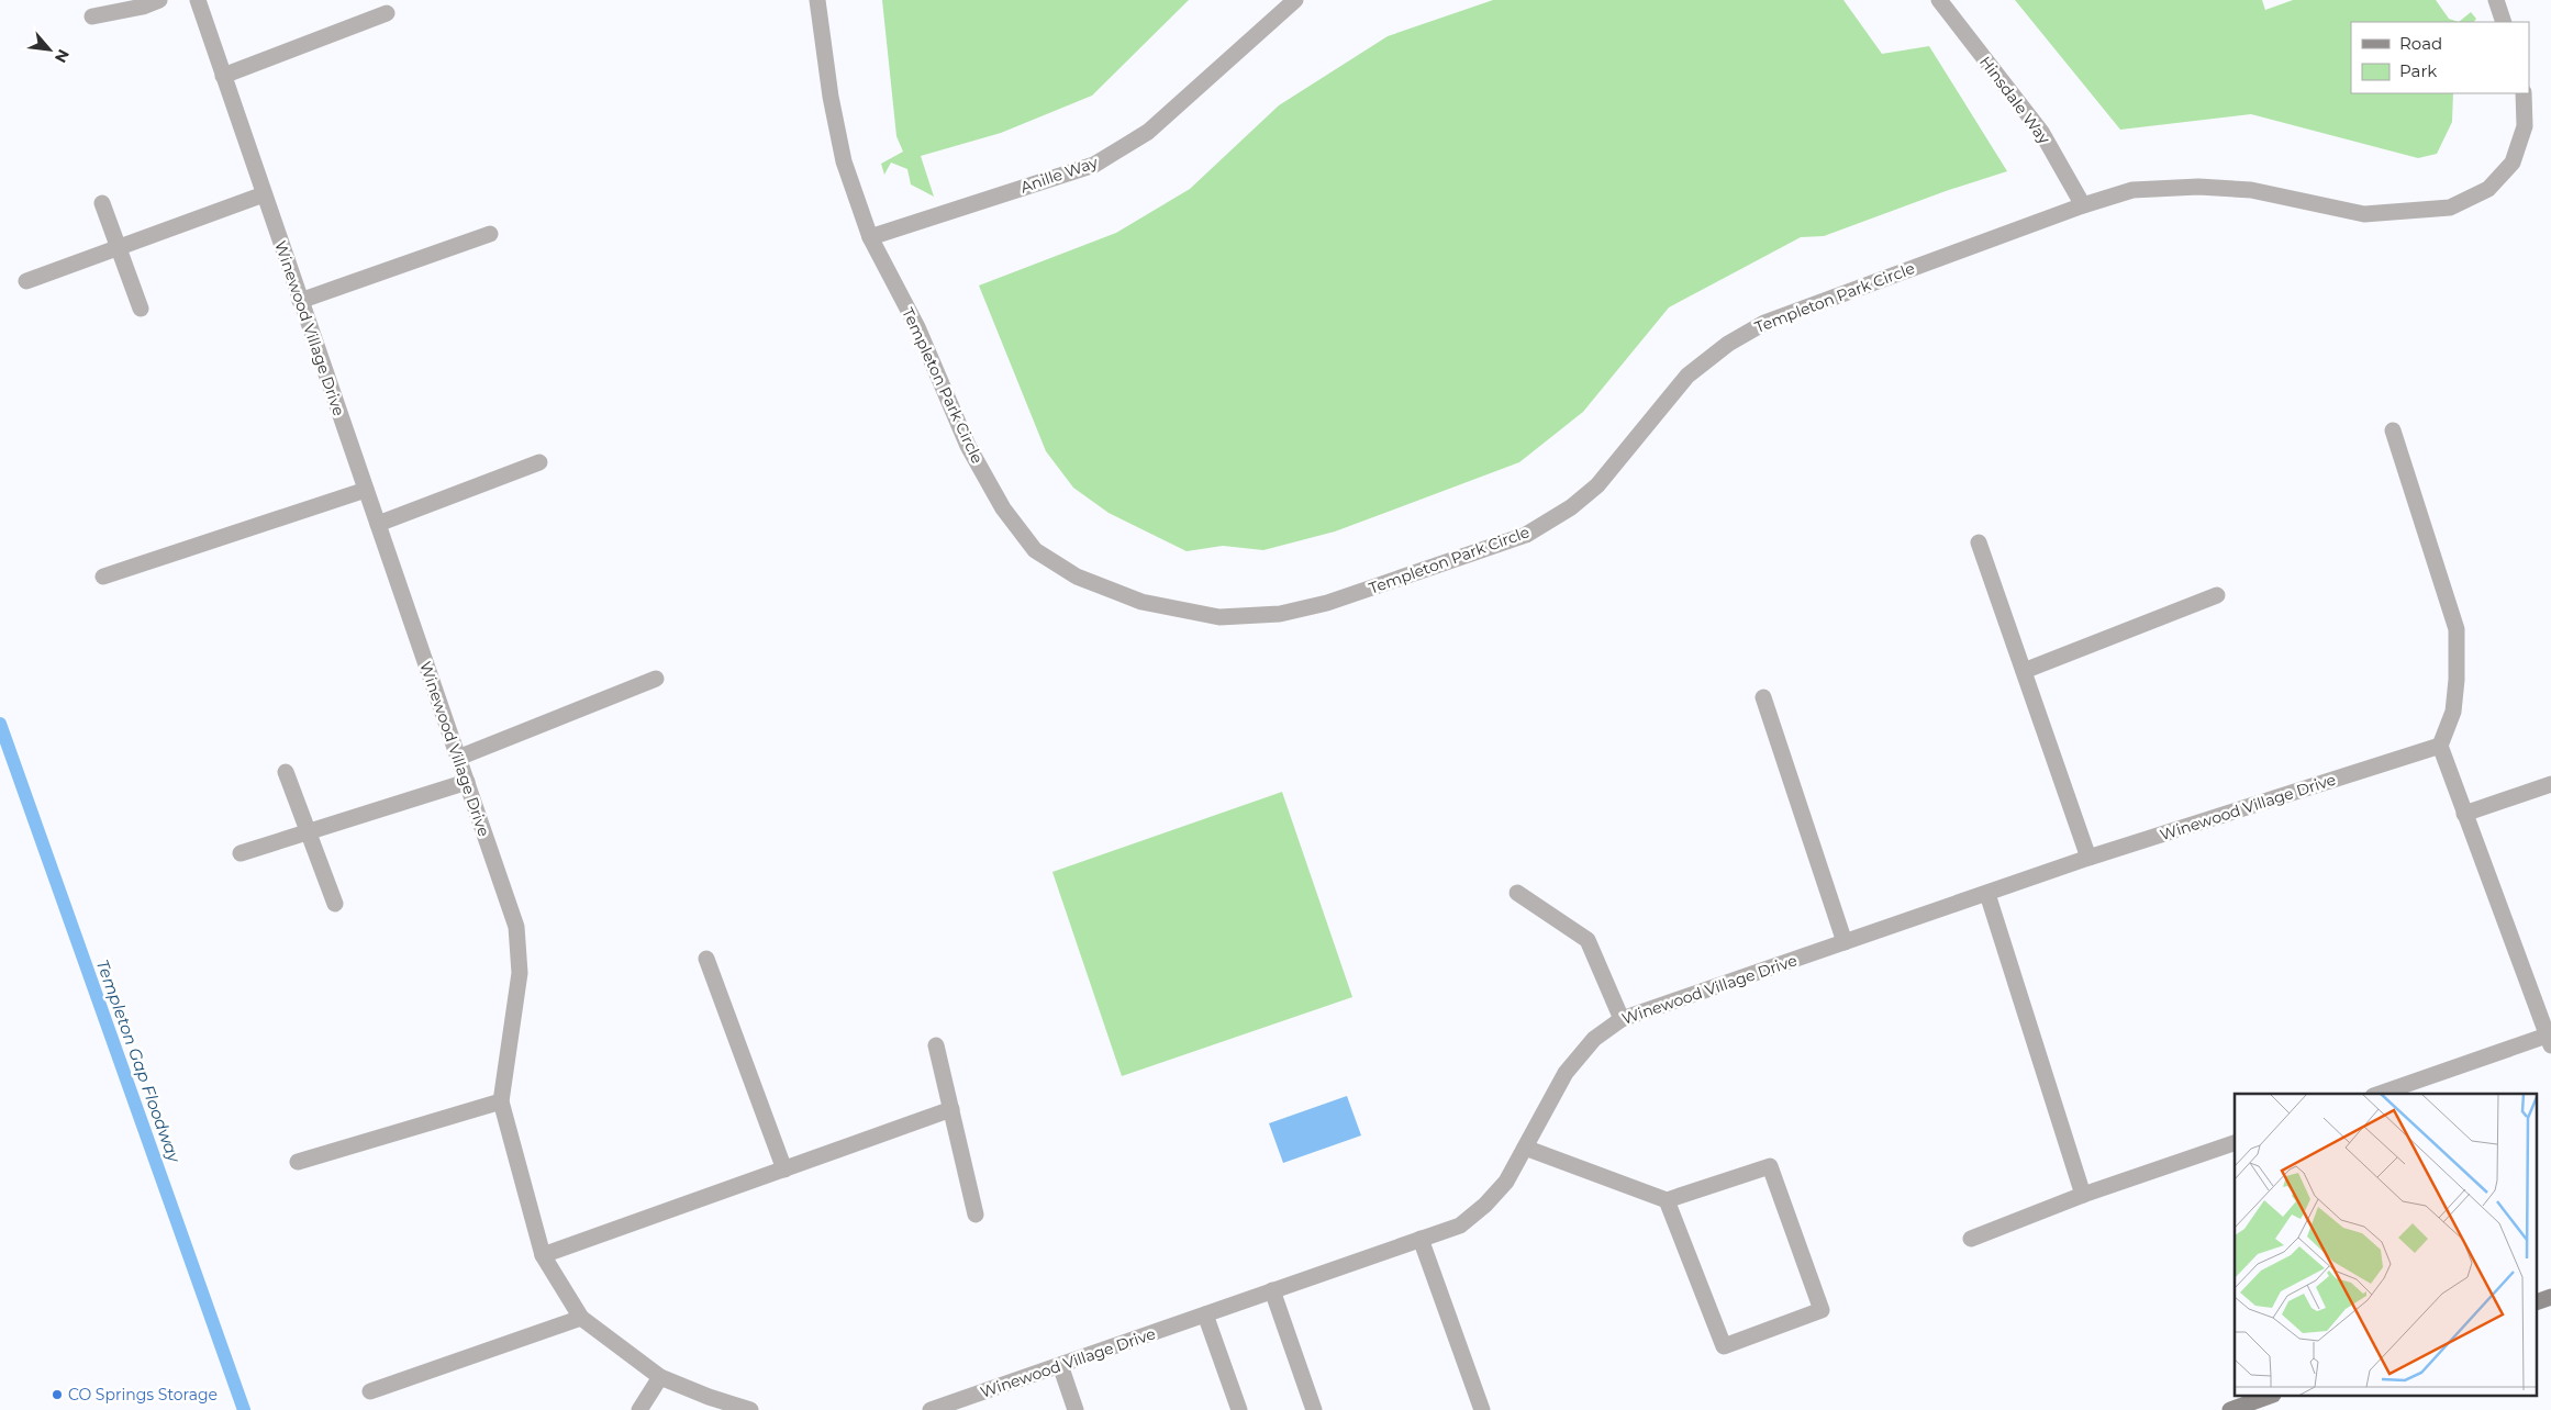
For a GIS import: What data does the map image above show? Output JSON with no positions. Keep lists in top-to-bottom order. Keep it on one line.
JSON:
{"streets":{"street":["Hinsdale Way","Anille Way","Templeton Park Circle","Winewood Village Drive"]},"crossings":[["Hinsdale Way","Templeton Park Circle"],["Anille Way","Templeton Park Circle"]],"water":["Templeton Gap Floodway"],"places":["CO Springs Storage"],"legend":["Road","Park"],"north":"bottom right"}
